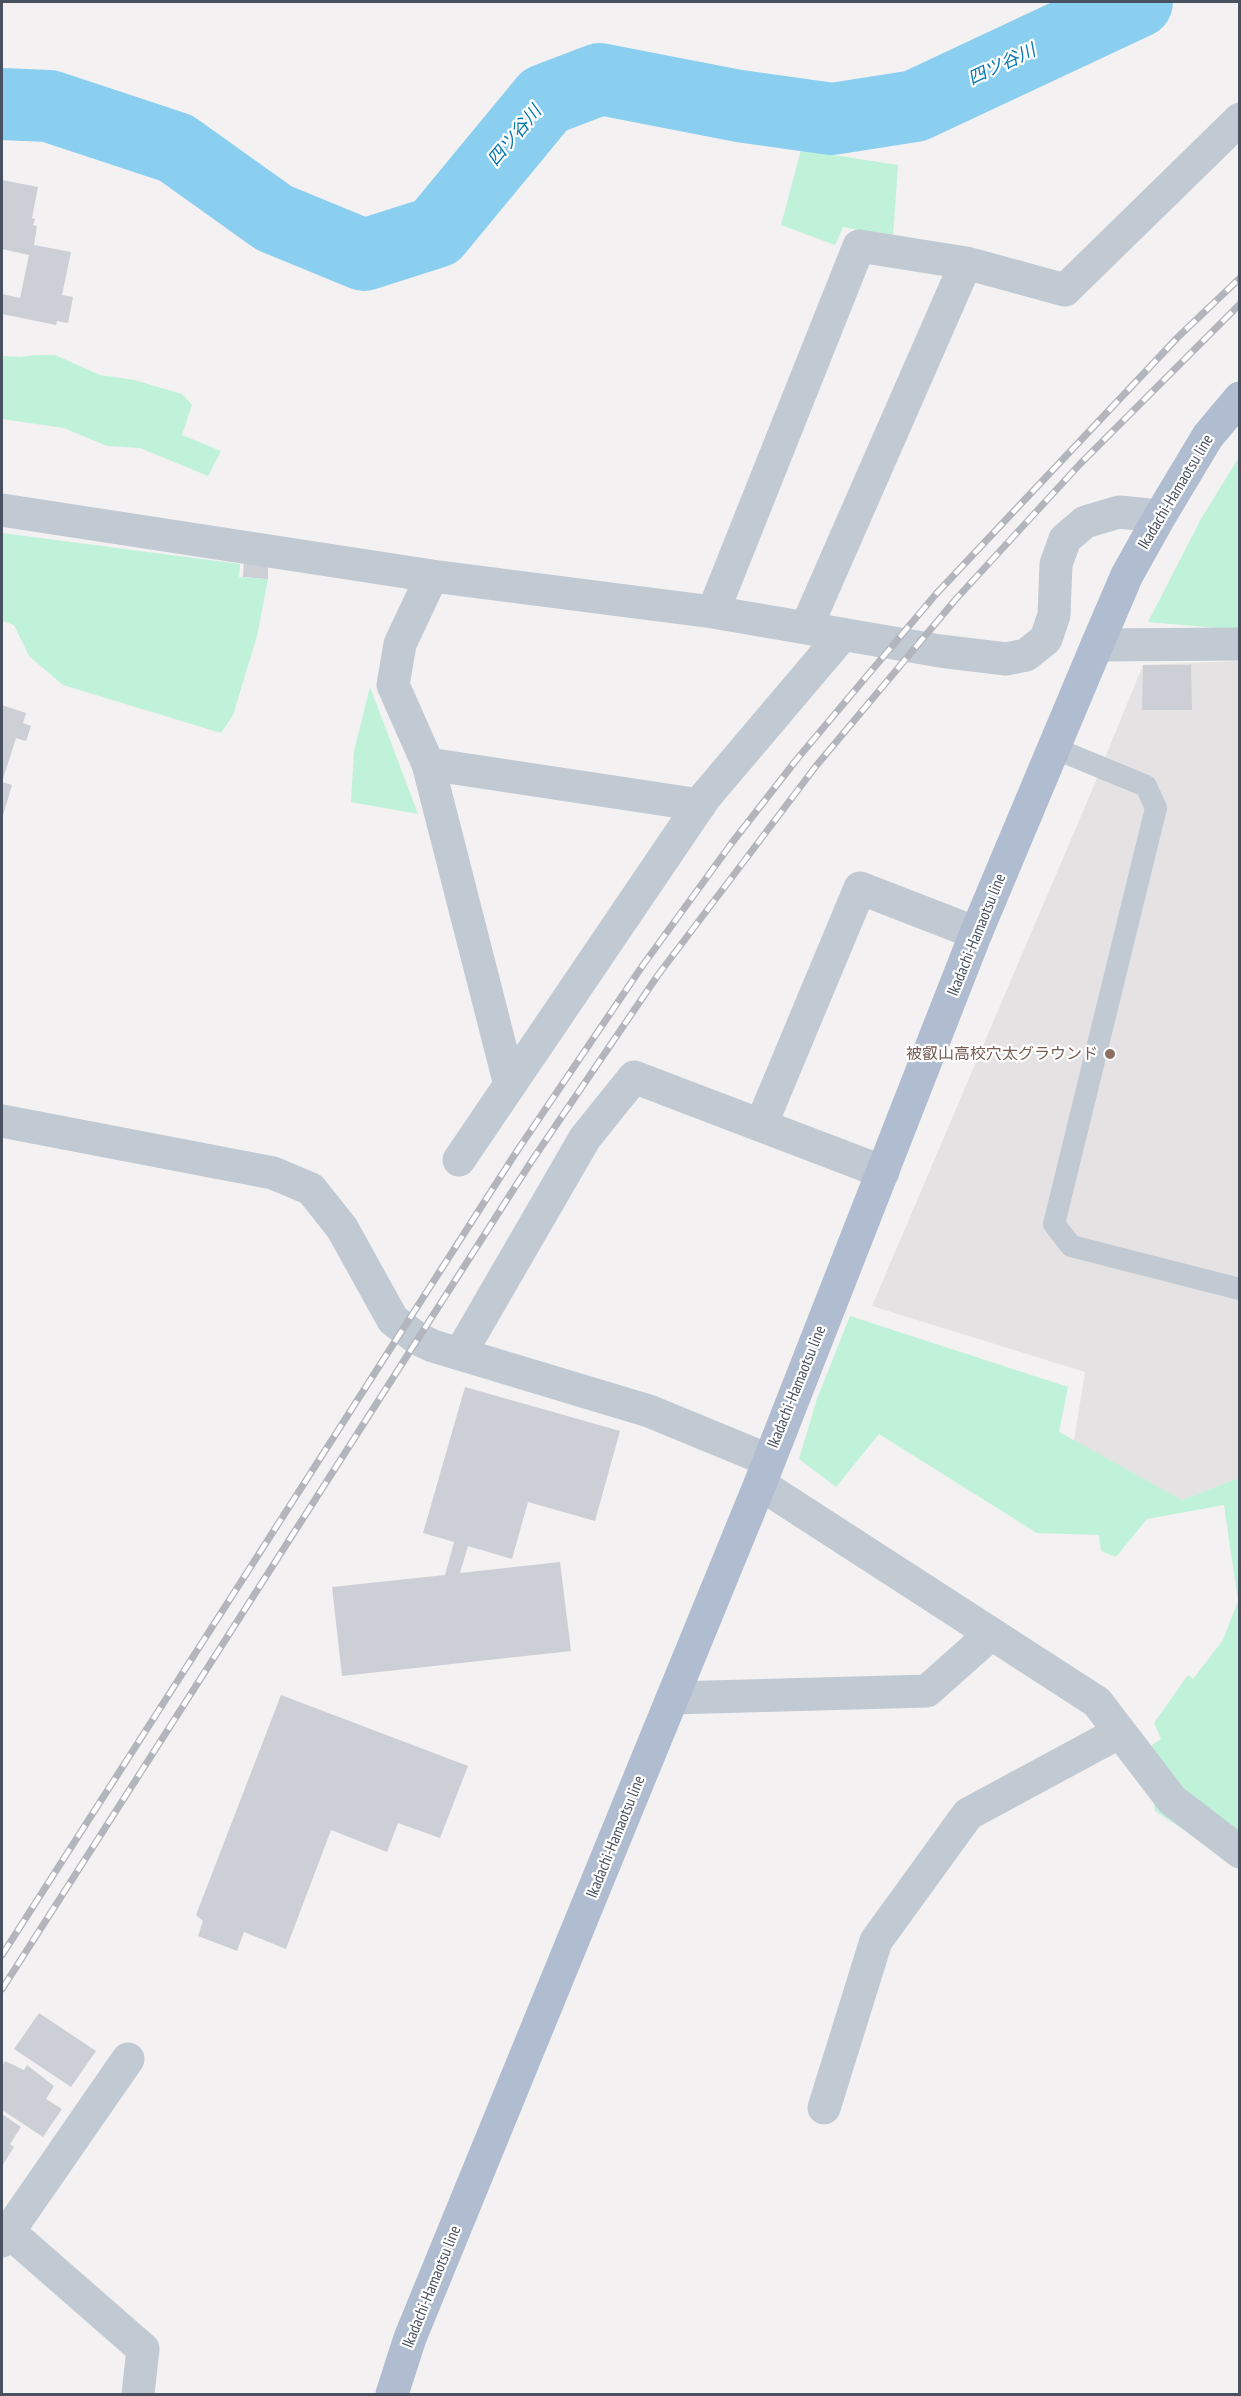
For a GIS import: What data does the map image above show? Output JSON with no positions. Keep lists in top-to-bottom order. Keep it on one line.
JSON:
{"streets":{"main road":["Ikadachi-Hamaotsu line"]},"water":["四ツ谷川"],"places":["被叡山高校穴太グラウンド"]}
